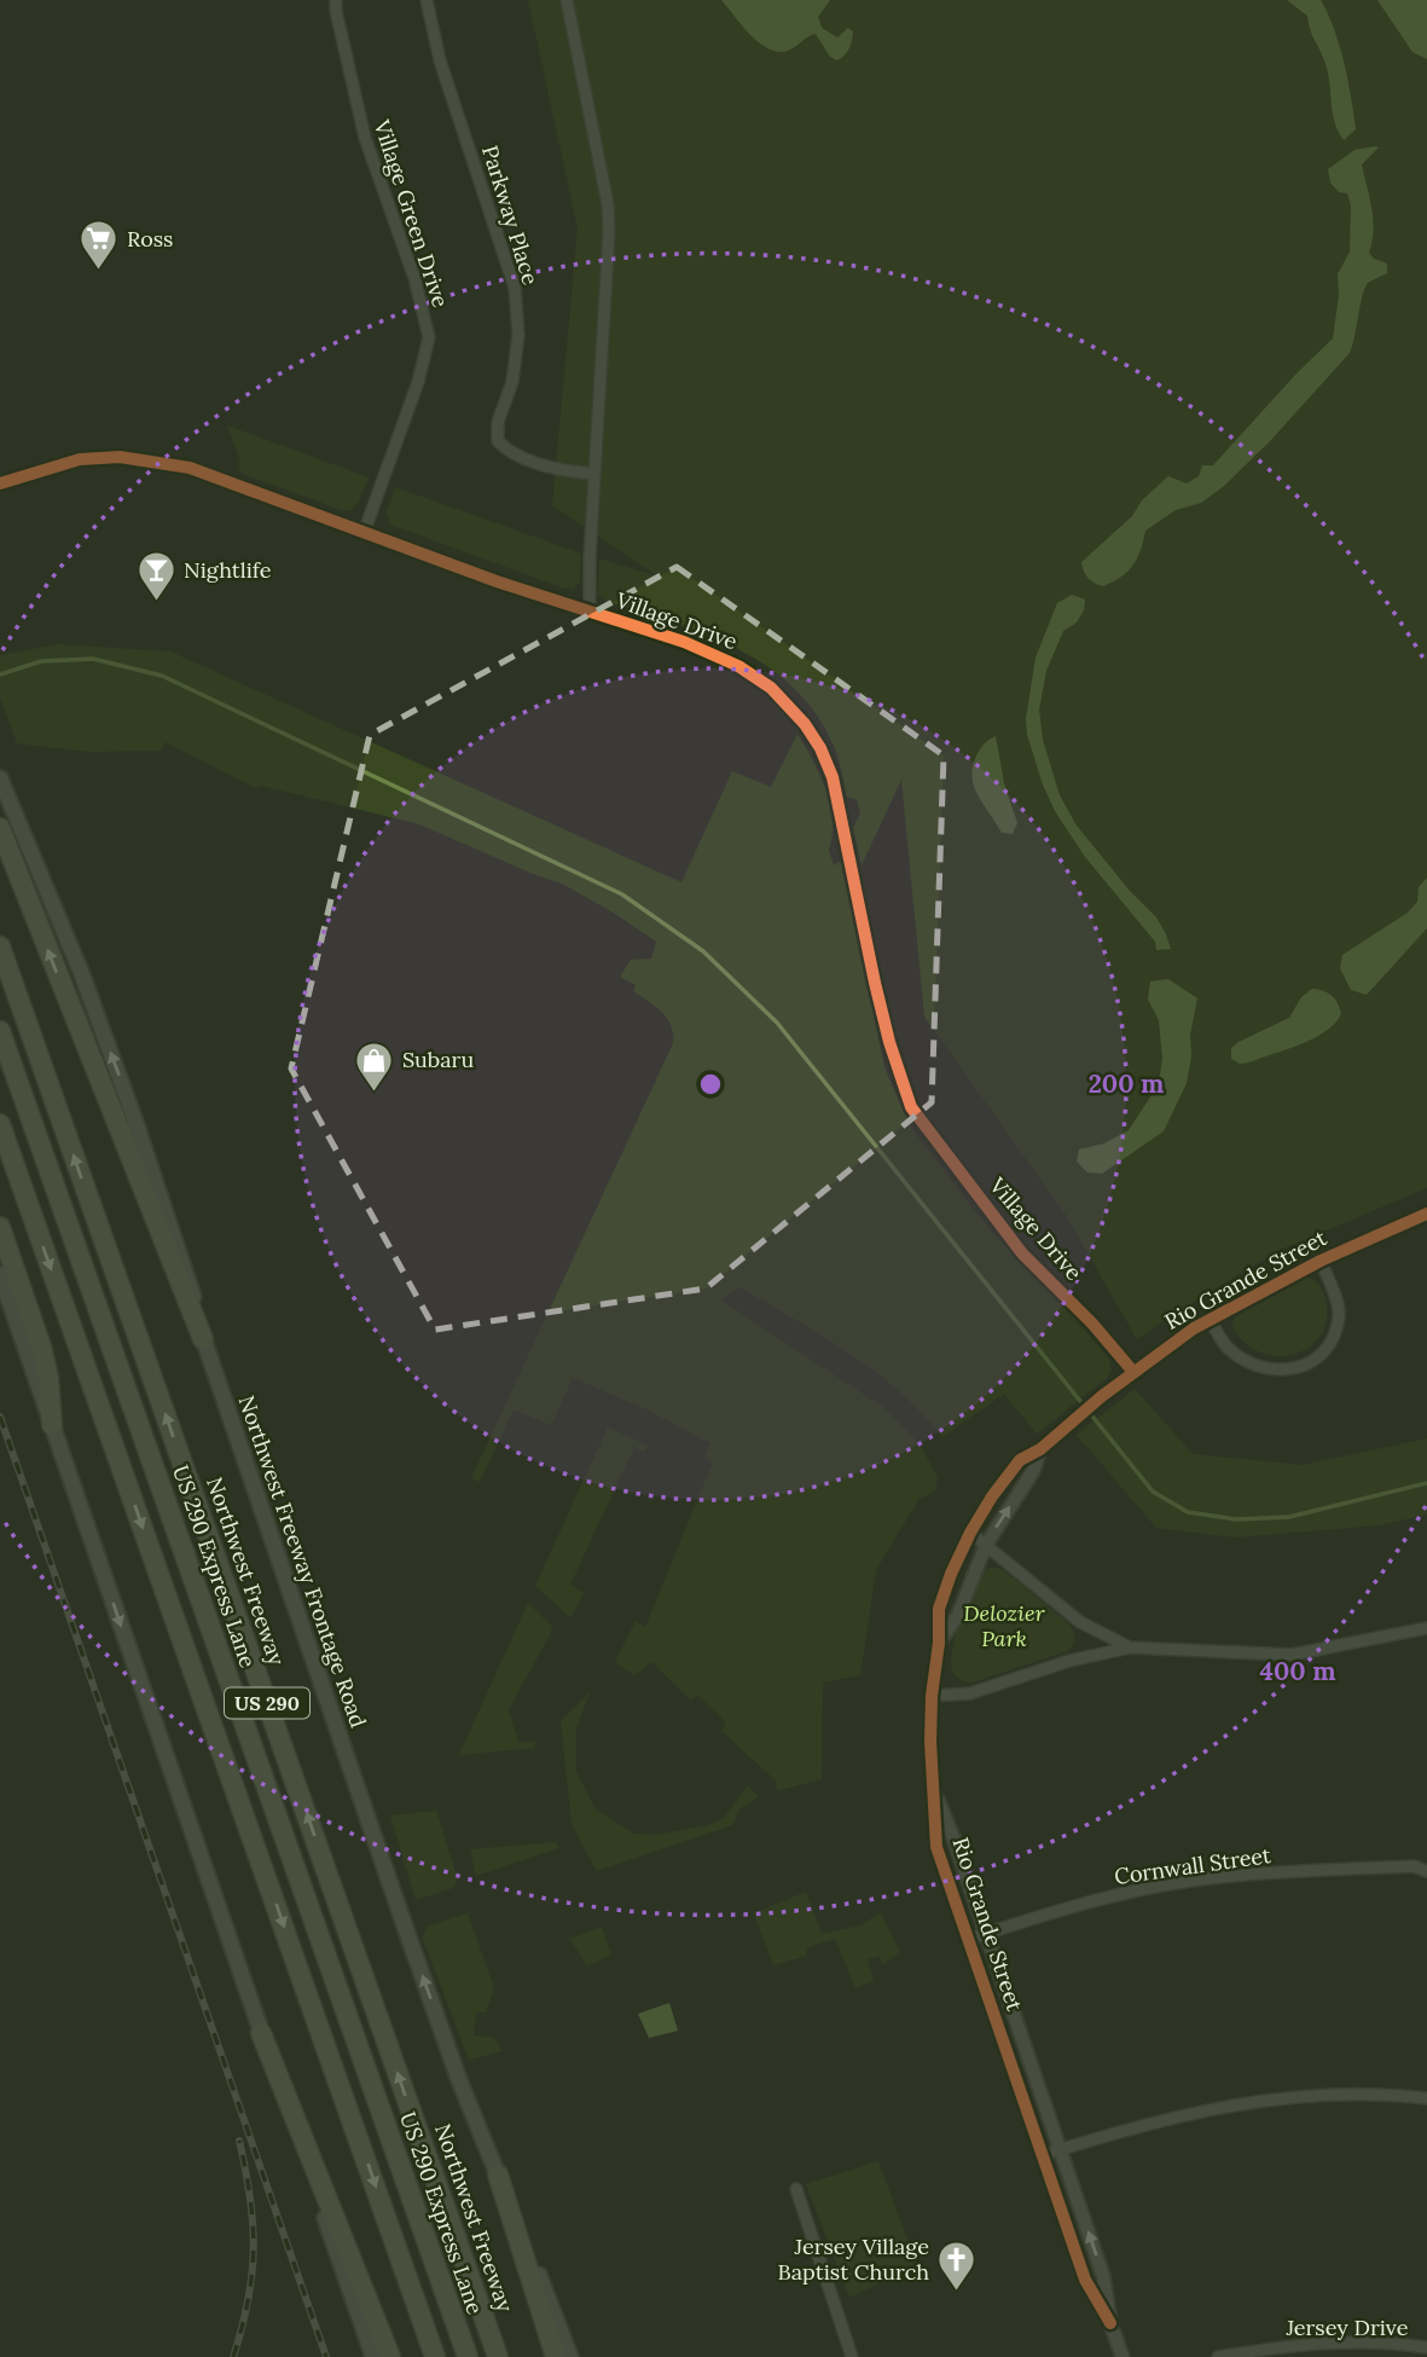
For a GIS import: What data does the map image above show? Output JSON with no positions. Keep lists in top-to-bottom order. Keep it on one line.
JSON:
{"streets":{"highway":["US 290 Express Lane","Northwest Freeway","US 290"],"main road":["Northwest Freeway Frontage Road"],"street":["Village Green Drive","Parkway Place","Village Drive","Rio Grande Street","Cornwall Street","Jersey Drive"]},"crossings":[["Village Green Drive","Village Drive"],["Village Drive","Rio Grande Street"],["Rio Grande Street","Cornwall Street"]],"one_way":["Northwest Freeway Frontage Road"],"parks":["Delozier Park"],"places":{"supermarket":["Ross"],"bar":["Nightlife"],"shop":["Subaru"],"church":["Jersey Village Baptist Church"]},"rings":["200 m","400 m"]}
